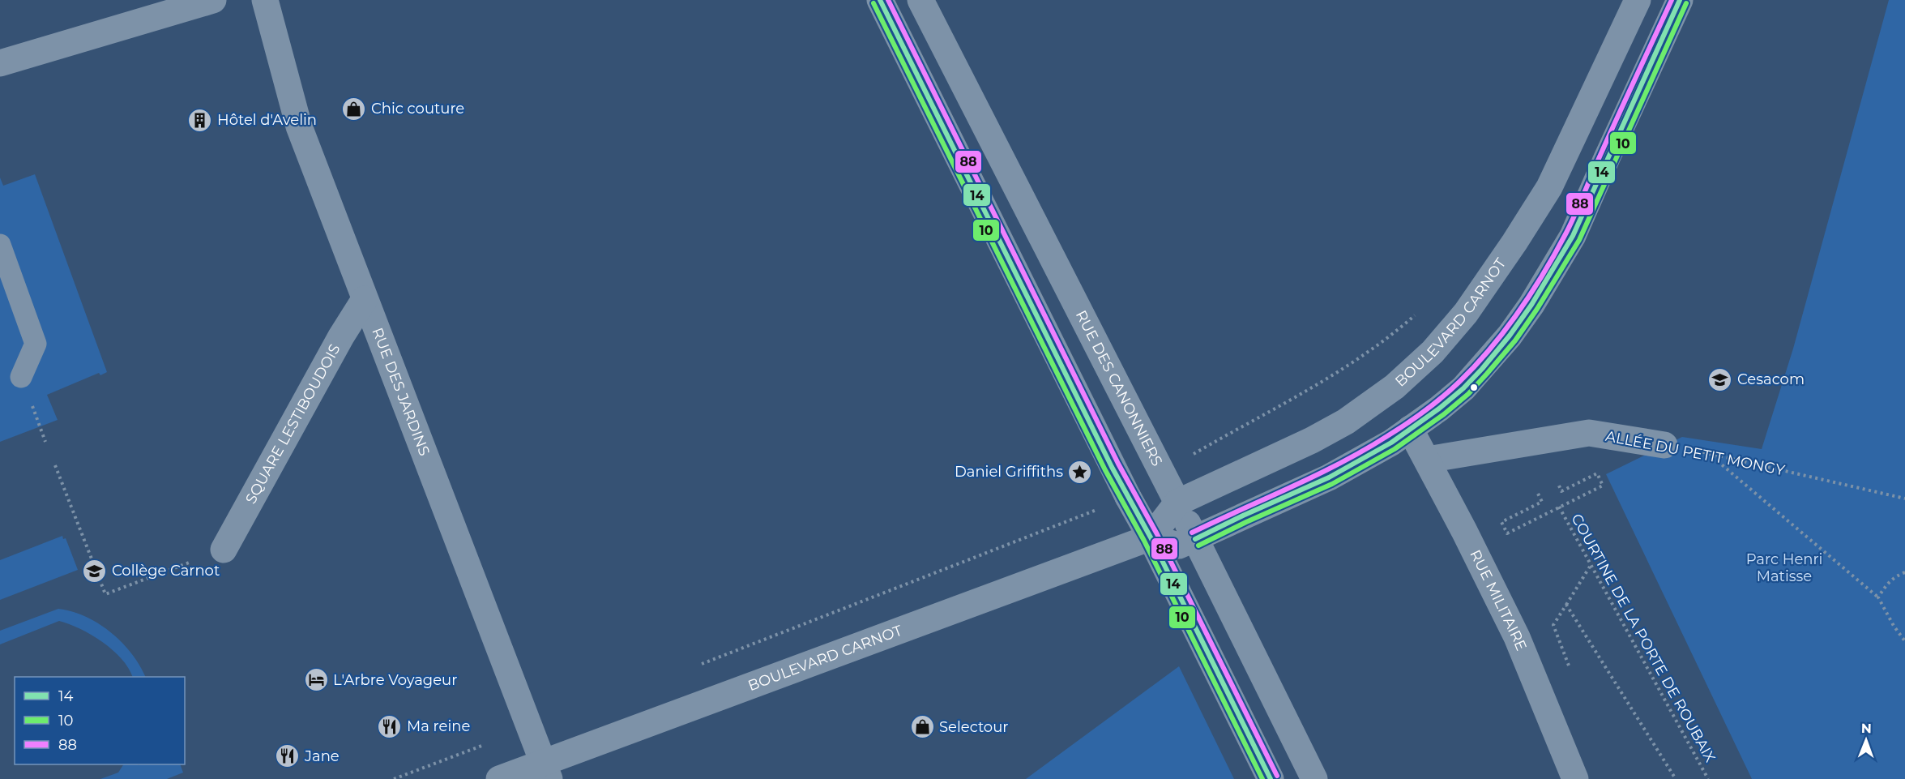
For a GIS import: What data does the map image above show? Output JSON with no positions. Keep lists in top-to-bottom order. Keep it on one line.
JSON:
{"streets":{"street":["BOULEVARD CARNOT","RUE DES CANONNIERS","RUE DES JARDINS","SQUARE LESTIBOUDOIS","ALLÉE DU PETIT MONGY","RUE MILITAIRE"],"path":["COURTINE DE LA PORTE DE ROUBAIX"]},"crossings":[["BOULEVARD CARNOT","RUE DES CANONNIERS"],["BOULEVARD CARNOT","RUE DES JARDINS"],["RUE DES JARDINS","SQUARE LESTIBOUDOIS"],["ALLÉE DU PETIT MONGY","RUE MILITAIRE"]],"parks":["Parc Henri Matisse"],"places":{"shop":["Chic couture","Selectour"],"building":["Hôtel d'Avelin"],"school or university":["Cesacom","Collège Carnot"],"place":["Daniel Griffiths"],"hotel":["L'Arbre Voyageur"],"restaurant":["Ma reine","Jane"]},"lines":["transit line 14","transit line 88","transit line 10"],"legend":["14","10","88"],"north":"top"}
